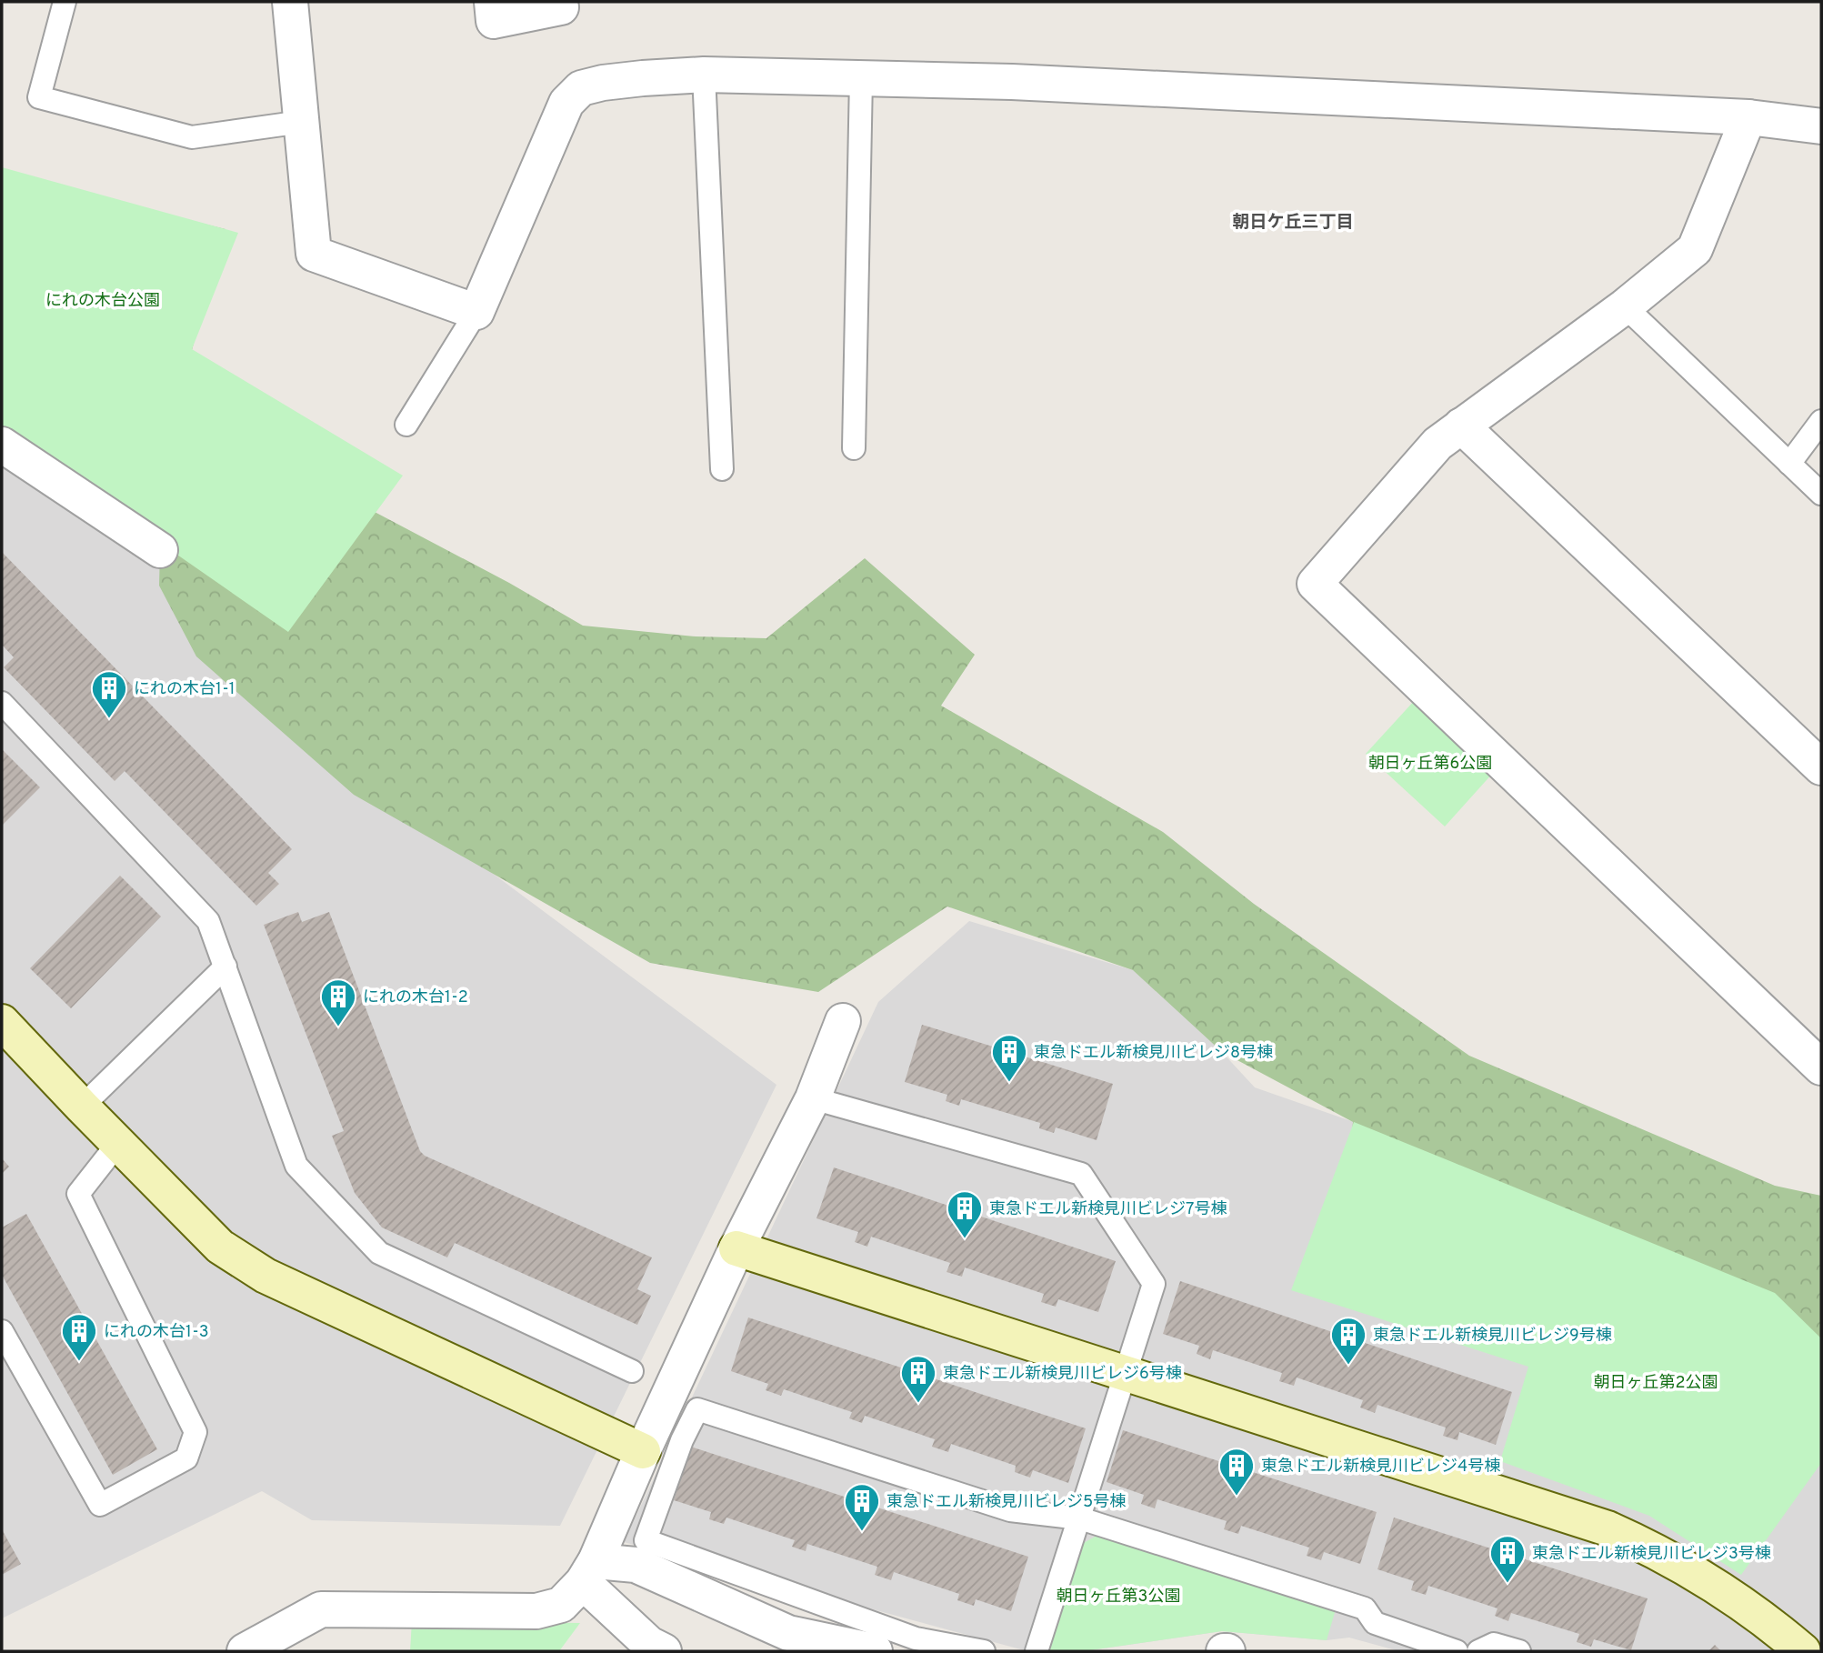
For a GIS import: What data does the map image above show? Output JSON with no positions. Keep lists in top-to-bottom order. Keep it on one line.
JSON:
{"districts":["朝日ケ丘三丁目"],"parks":["にれの木台公園","朝日ヶ丘第6公園","朝日ヶ丘第2公園","朝日ヶ丘第3公園"],"places":{"building":["にれの木台1-1","にれの木台1-2","東急ドエル新検見川ビレジ8号棟","東急ドエル新検見川ビレジ7号棟","にれの木台1-3","東急ドエル新検見川ビレジ9号棟","東急ドエル新検見川ビレジ6号棟","東急ドエル新検見川ビレジ4号棟","東急ドエル新検見川ビレジ5号棟","東急ドエル新検見川ビレジ3号棟"]}}
